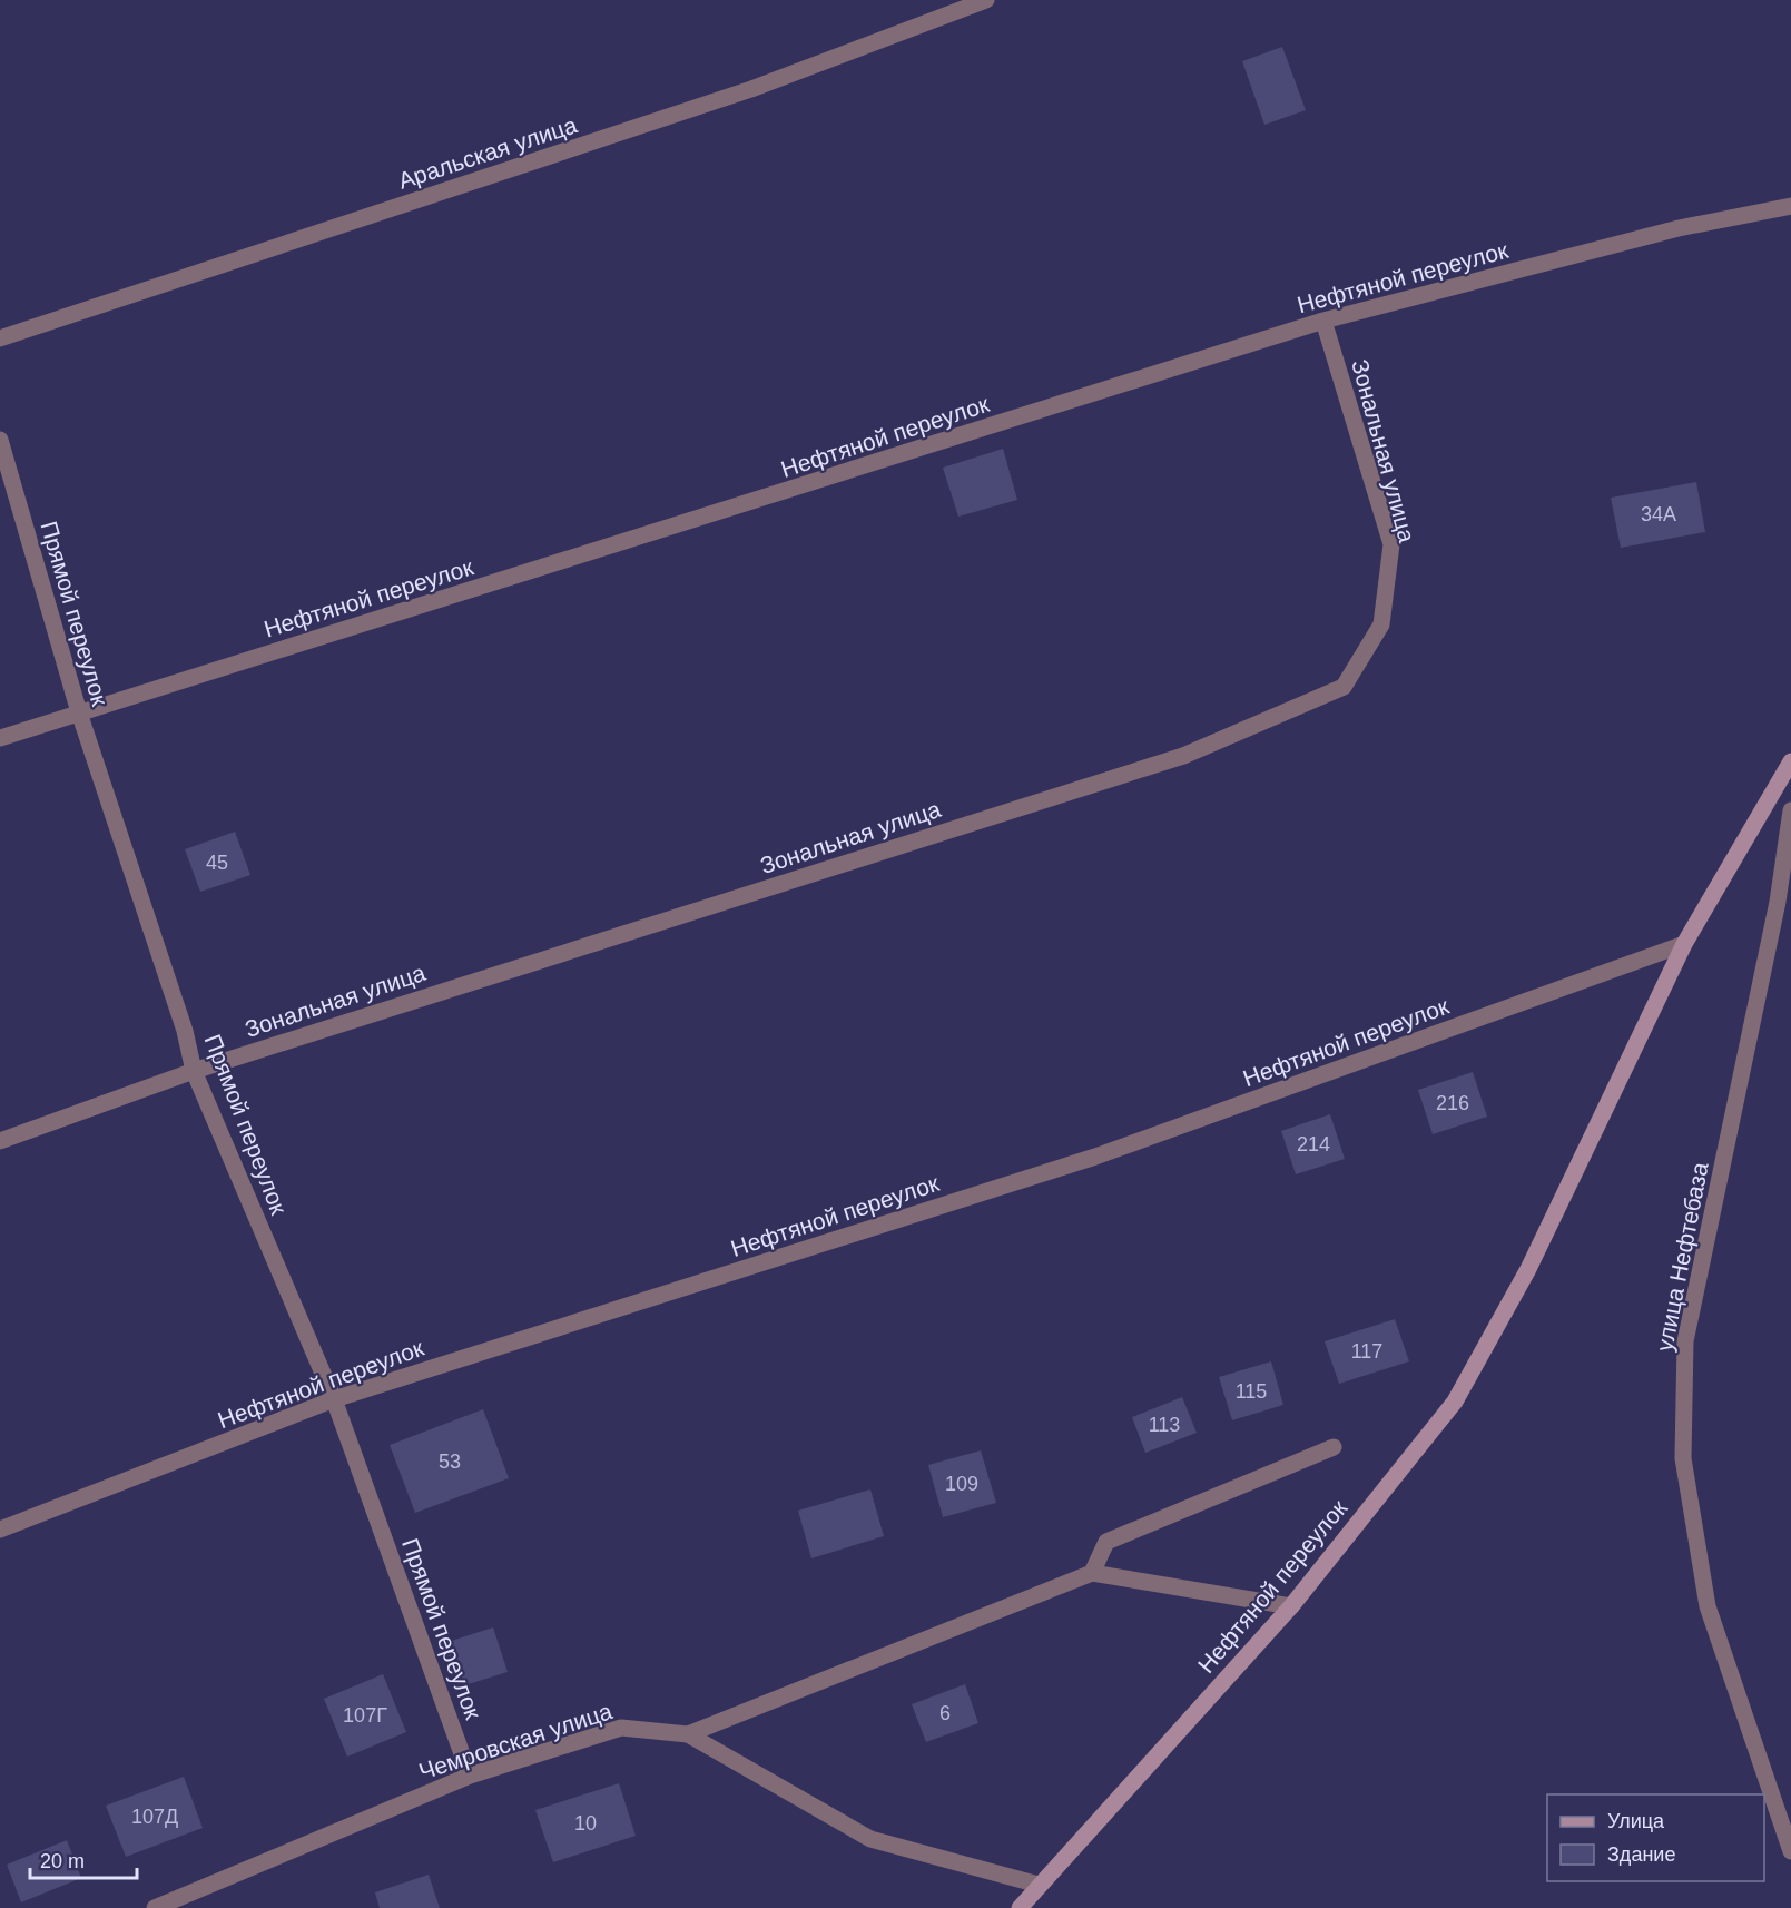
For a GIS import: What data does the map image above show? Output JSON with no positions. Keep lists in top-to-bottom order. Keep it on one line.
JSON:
{"streets":{"main road":["Нефтяной переулок"],"street":["Аральская улица","Зональная улица","Прямой переулок","улица Нефтебаза","Чемровская улица"]},"crossings":[["Нефтяной переулок","Зональная улица"],["Нефтяной переулок","Прямой переулок"],["Нефтяной переулок","Чемровская улица"],["Зональная улица","Прямой переулок"],["Прямой переулок","Чемровская улица"]],"house_numbers":["34А","45","216","214","117","115","113","53","109","6","107Г","107Д","10"],"legend":["Улица","Здание"],"scale_bar":"20 m"}
